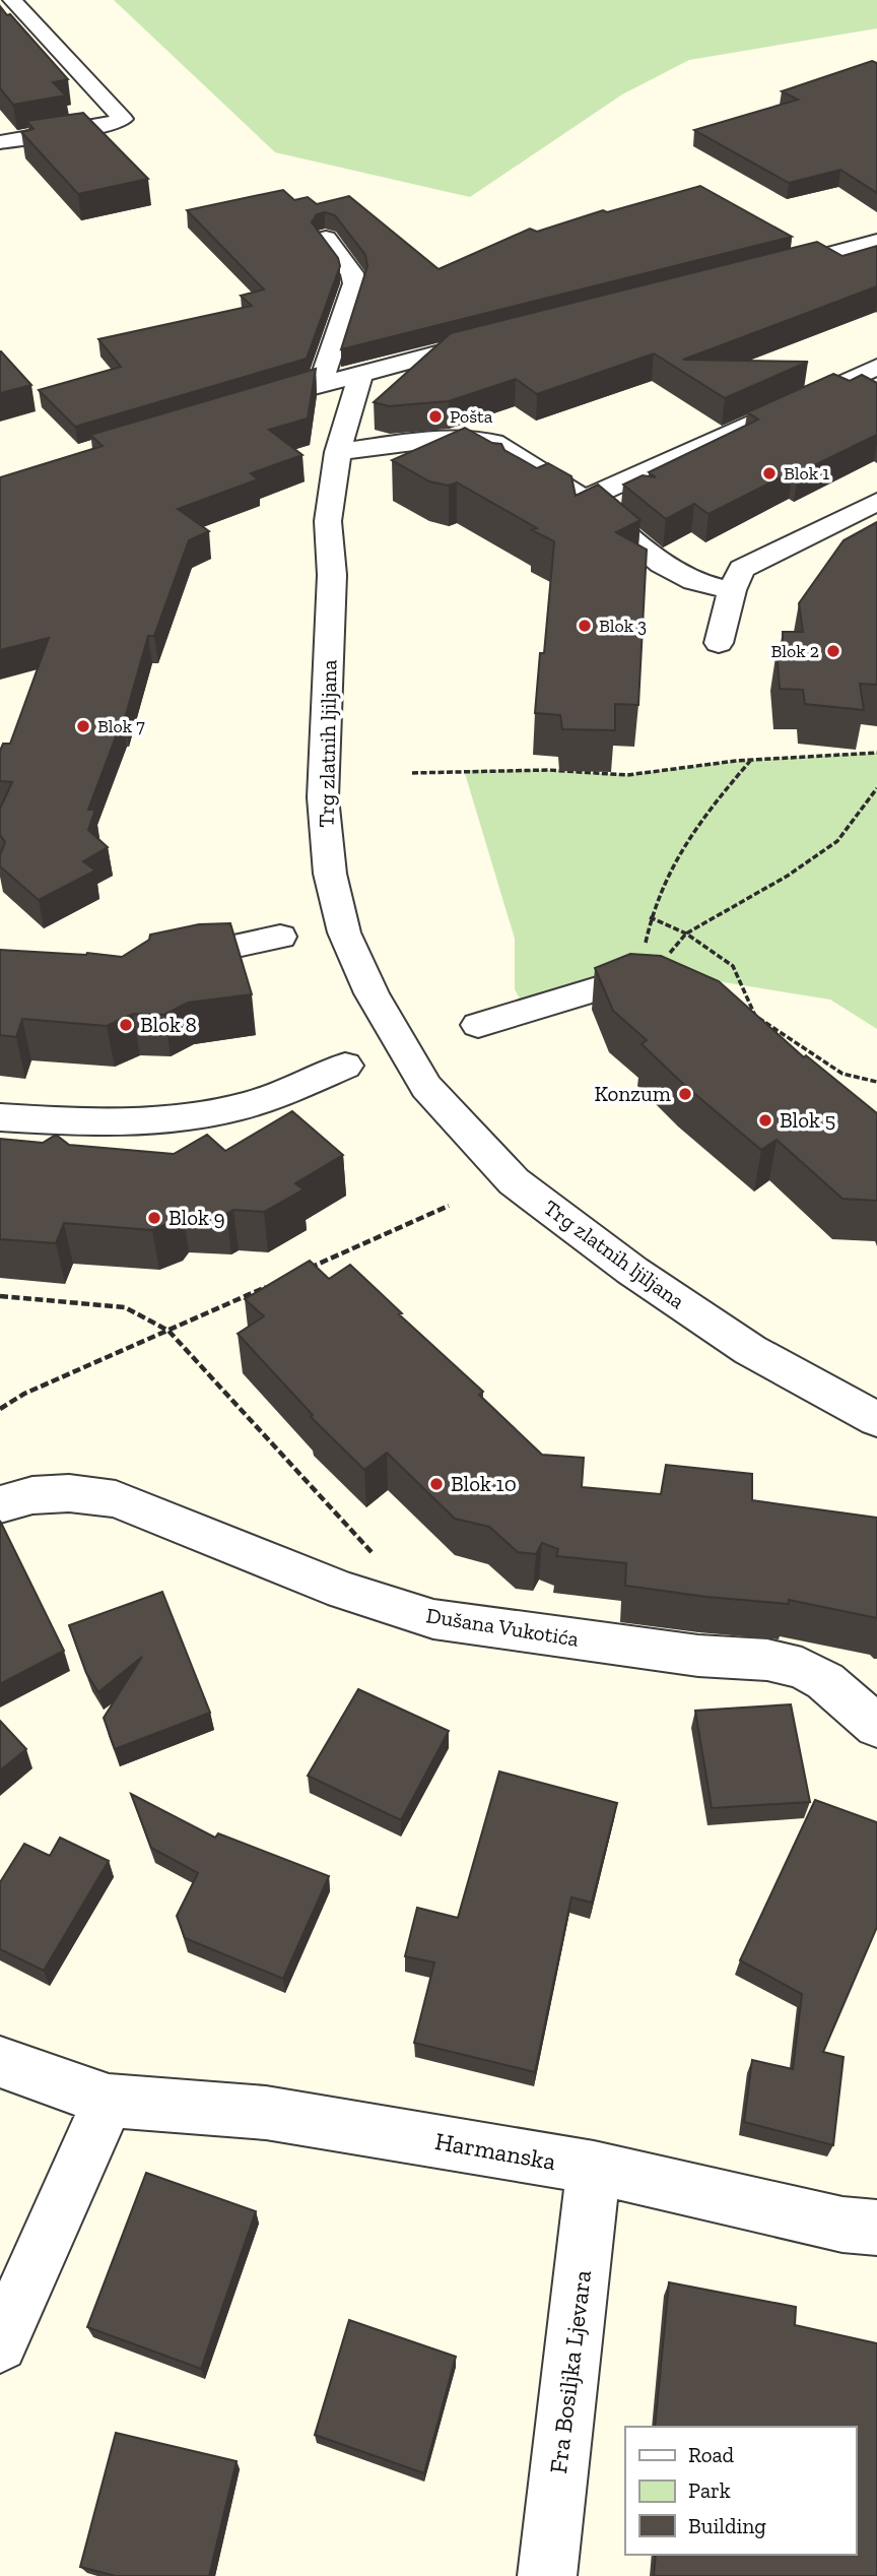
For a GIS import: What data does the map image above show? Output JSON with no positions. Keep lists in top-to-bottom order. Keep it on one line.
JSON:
{"streets":{"street":["Trg zlatnih ljiljana","Dušana Vukotića","Harmanska","Fra Bosiljka Ljevara"]},"crossings":[["Harmanska","Fra Bosiljka Ljevara"]],"places":["Pošta","Blok 1","Blok 3","Blok 2","Blok 7","Blok 8","Konzum","Blok 5","Blok 9","Blok 10"],"legend":["Road","Park","Building"]}
